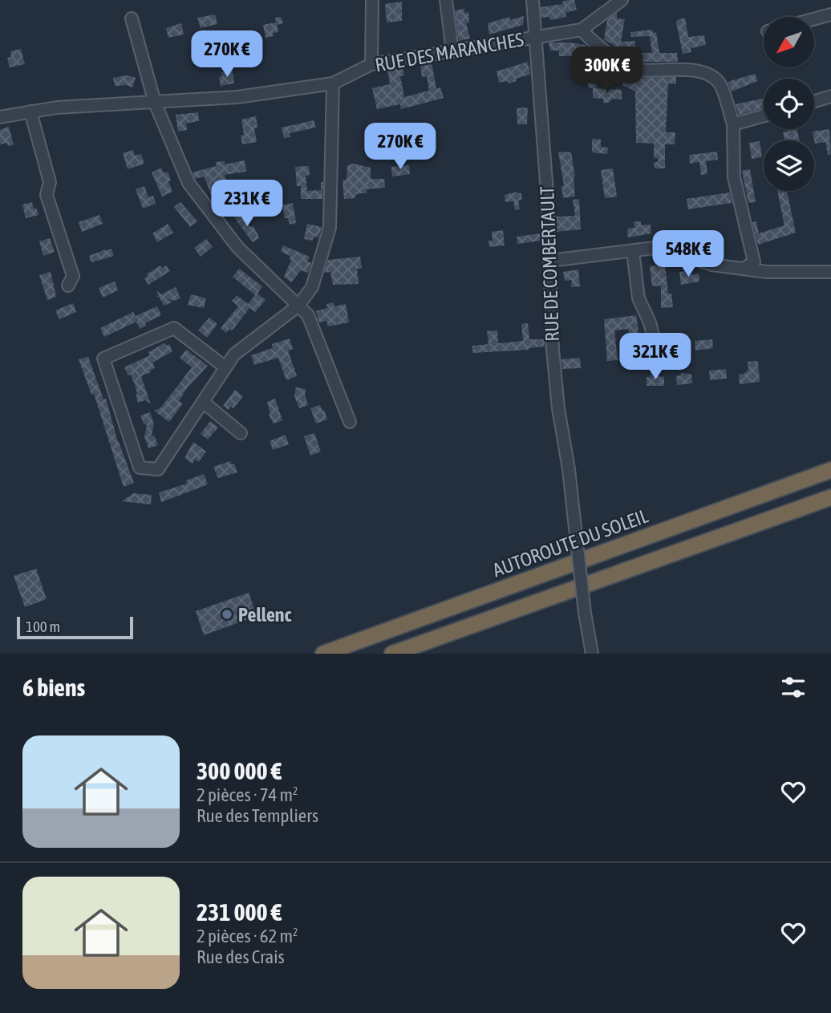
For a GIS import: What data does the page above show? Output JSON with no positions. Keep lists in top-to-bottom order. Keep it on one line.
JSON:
{"streets":{"highway":["AUTOROUTE DU SOLEIL"],"street":["RUE DES MARANCHES","RUE DE COMBERTAULT"]},"crossings":[["RUE DES MARANCHES","RUE DE COMBERTAULT"]],"places":["Pellenc"],"scale_bar":"100 m","north":"bottom left","page":{"price":["270K €","300K €","270K €","231K €","548K €","321K €"],"scale":"100 m","heading":"6 biens","list":[{"name":"300 000 €","note":"2 pièces · 74 m² · Rue des Templiers"},{"name":"231 000 €","note":"2 pièces · 62 m² · Rue des Crais"}]}}
